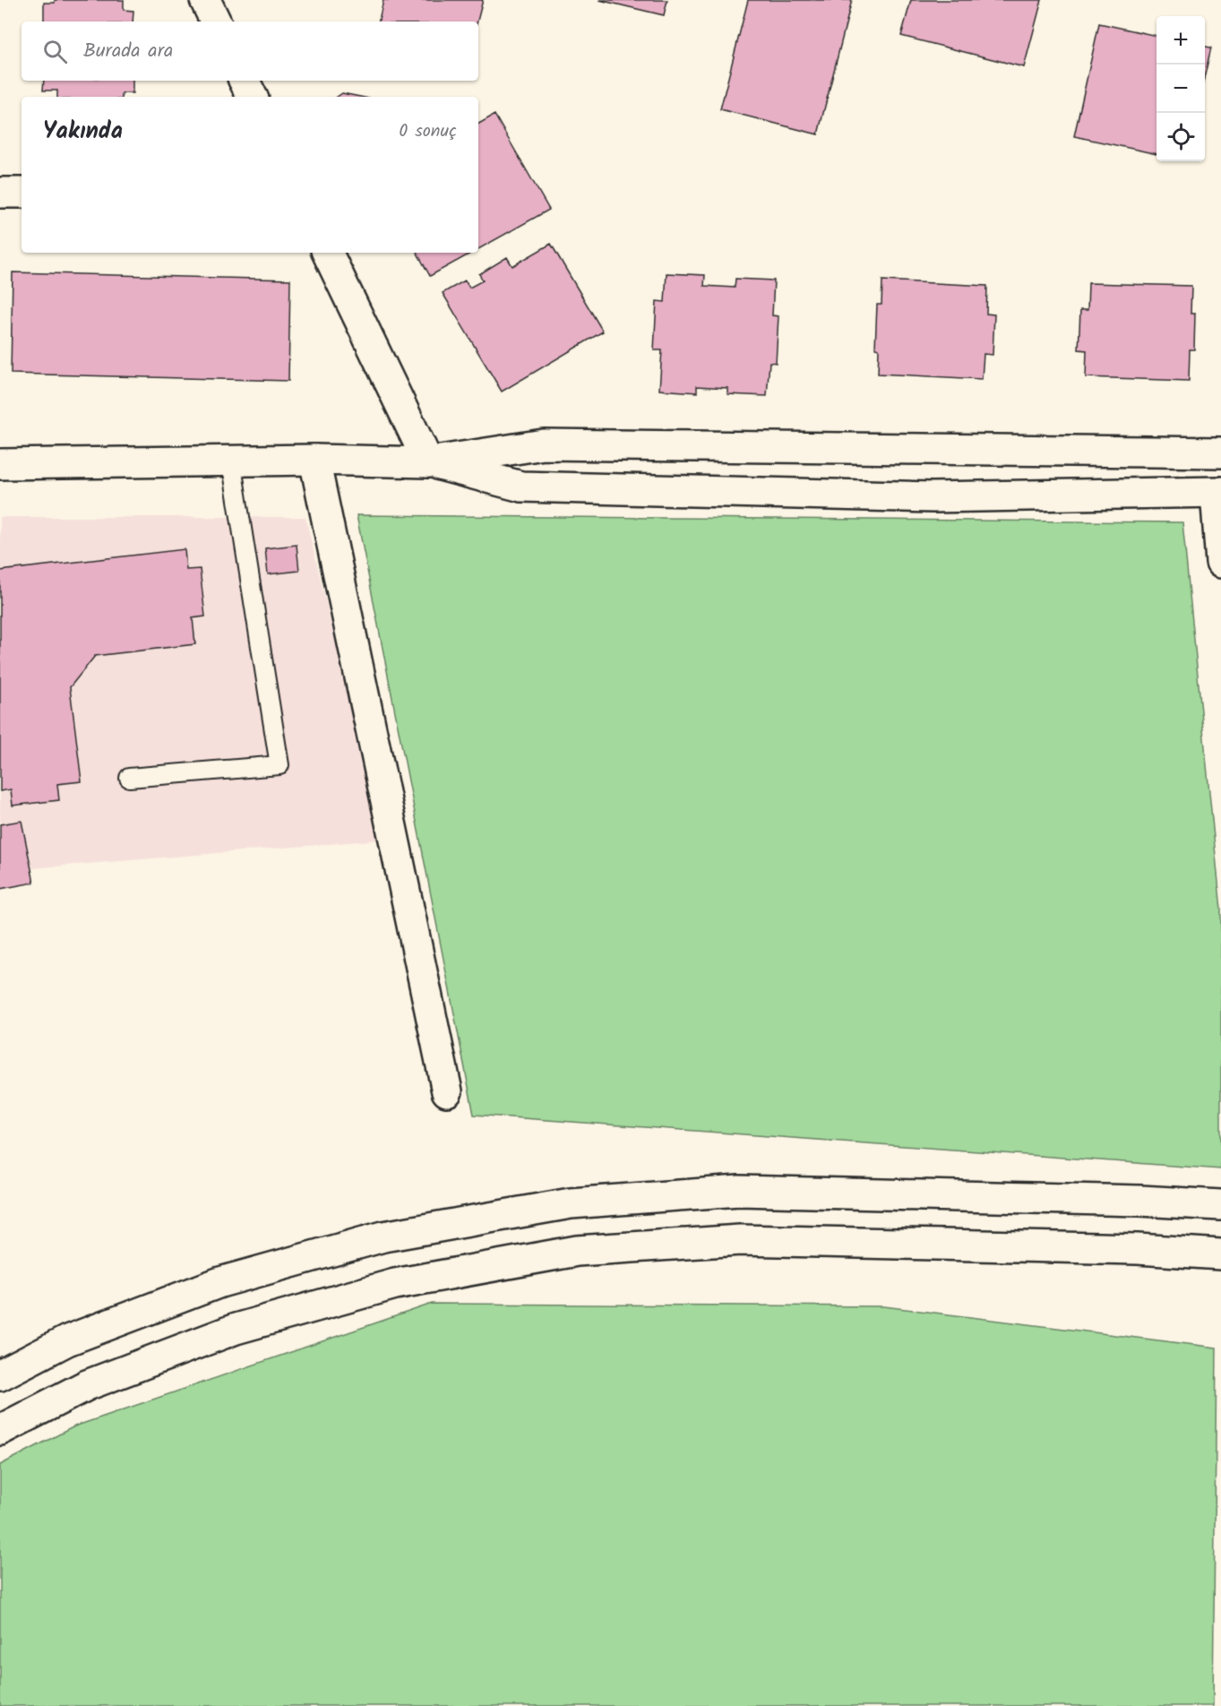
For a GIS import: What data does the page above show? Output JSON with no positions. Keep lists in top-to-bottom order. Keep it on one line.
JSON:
{"page":{"map_buttons":["+","−"],"search":"Burada ara","heading":["Yakında","0 sonuç"]}}
